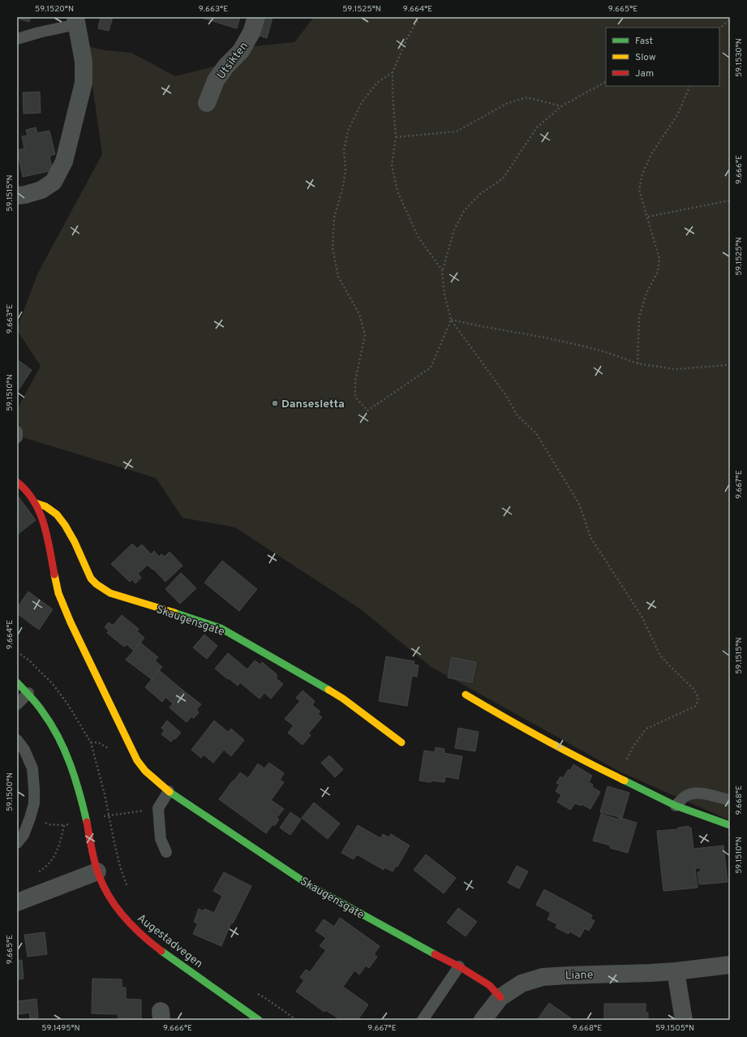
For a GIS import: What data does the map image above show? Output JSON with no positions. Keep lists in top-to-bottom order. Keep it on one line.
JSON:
{"streets":{"street":["Utsikten","Skaugensgate","Augestadvegen","Liane"]},"crossings":[["Skaugensgate","Liane"]],"places":["Dansesletta"],"legend":["Fast","Slow","Jam"],"coordinates":["59.1520°N","9.663°E","59.1525°N","9.664°E","9.665°E","59.1530°N","9.666°E","59.1515°N","59.1510°N","9.667°E","59.1500°N","9.668°E","59.1495°N","59.1505°N"]}
